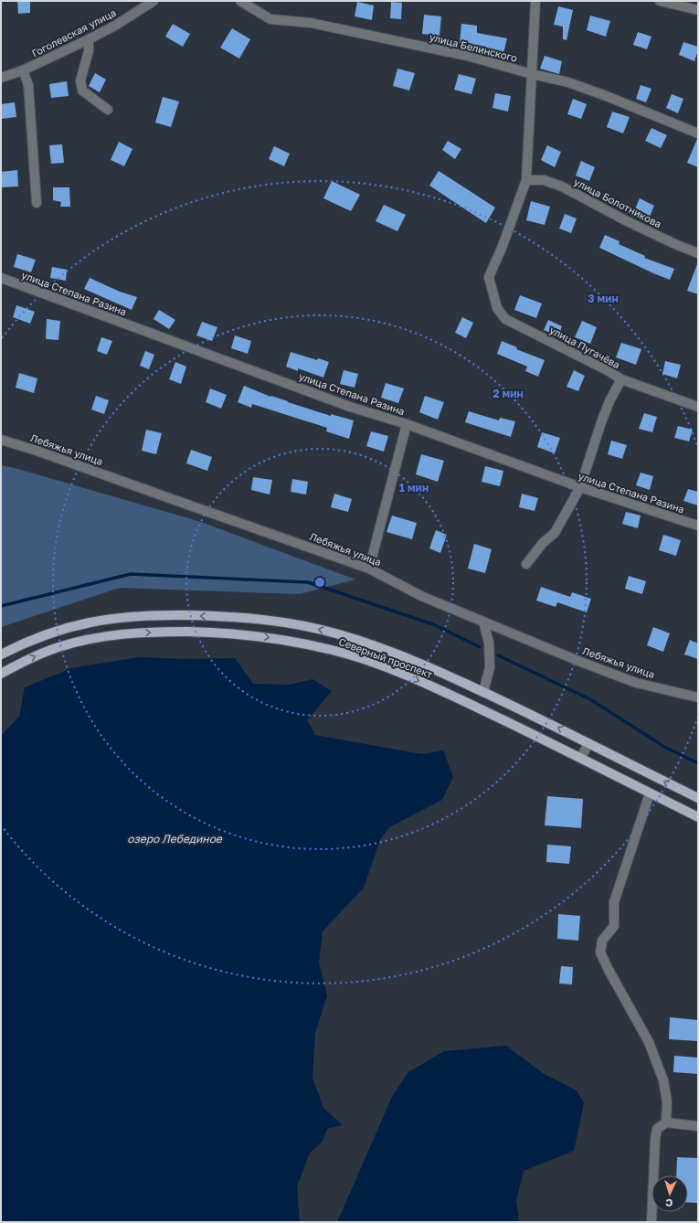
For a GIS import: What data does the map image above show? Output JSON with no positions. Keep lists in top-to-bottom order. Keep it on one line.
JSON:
{"streets":{"main road":["Северный проспект"],"street":["Гоголевская улица","улица Белинского","улица Болотникова","улица Степана Разина","улица Пугачёва","Лебяжья улица"]},"crossings":[["улица Болотникова","улица Пугачёва"]],"water":["озеро Лебединое"],"north":"bottom","rings":["3 мин","2 мин","1 мин"]}
